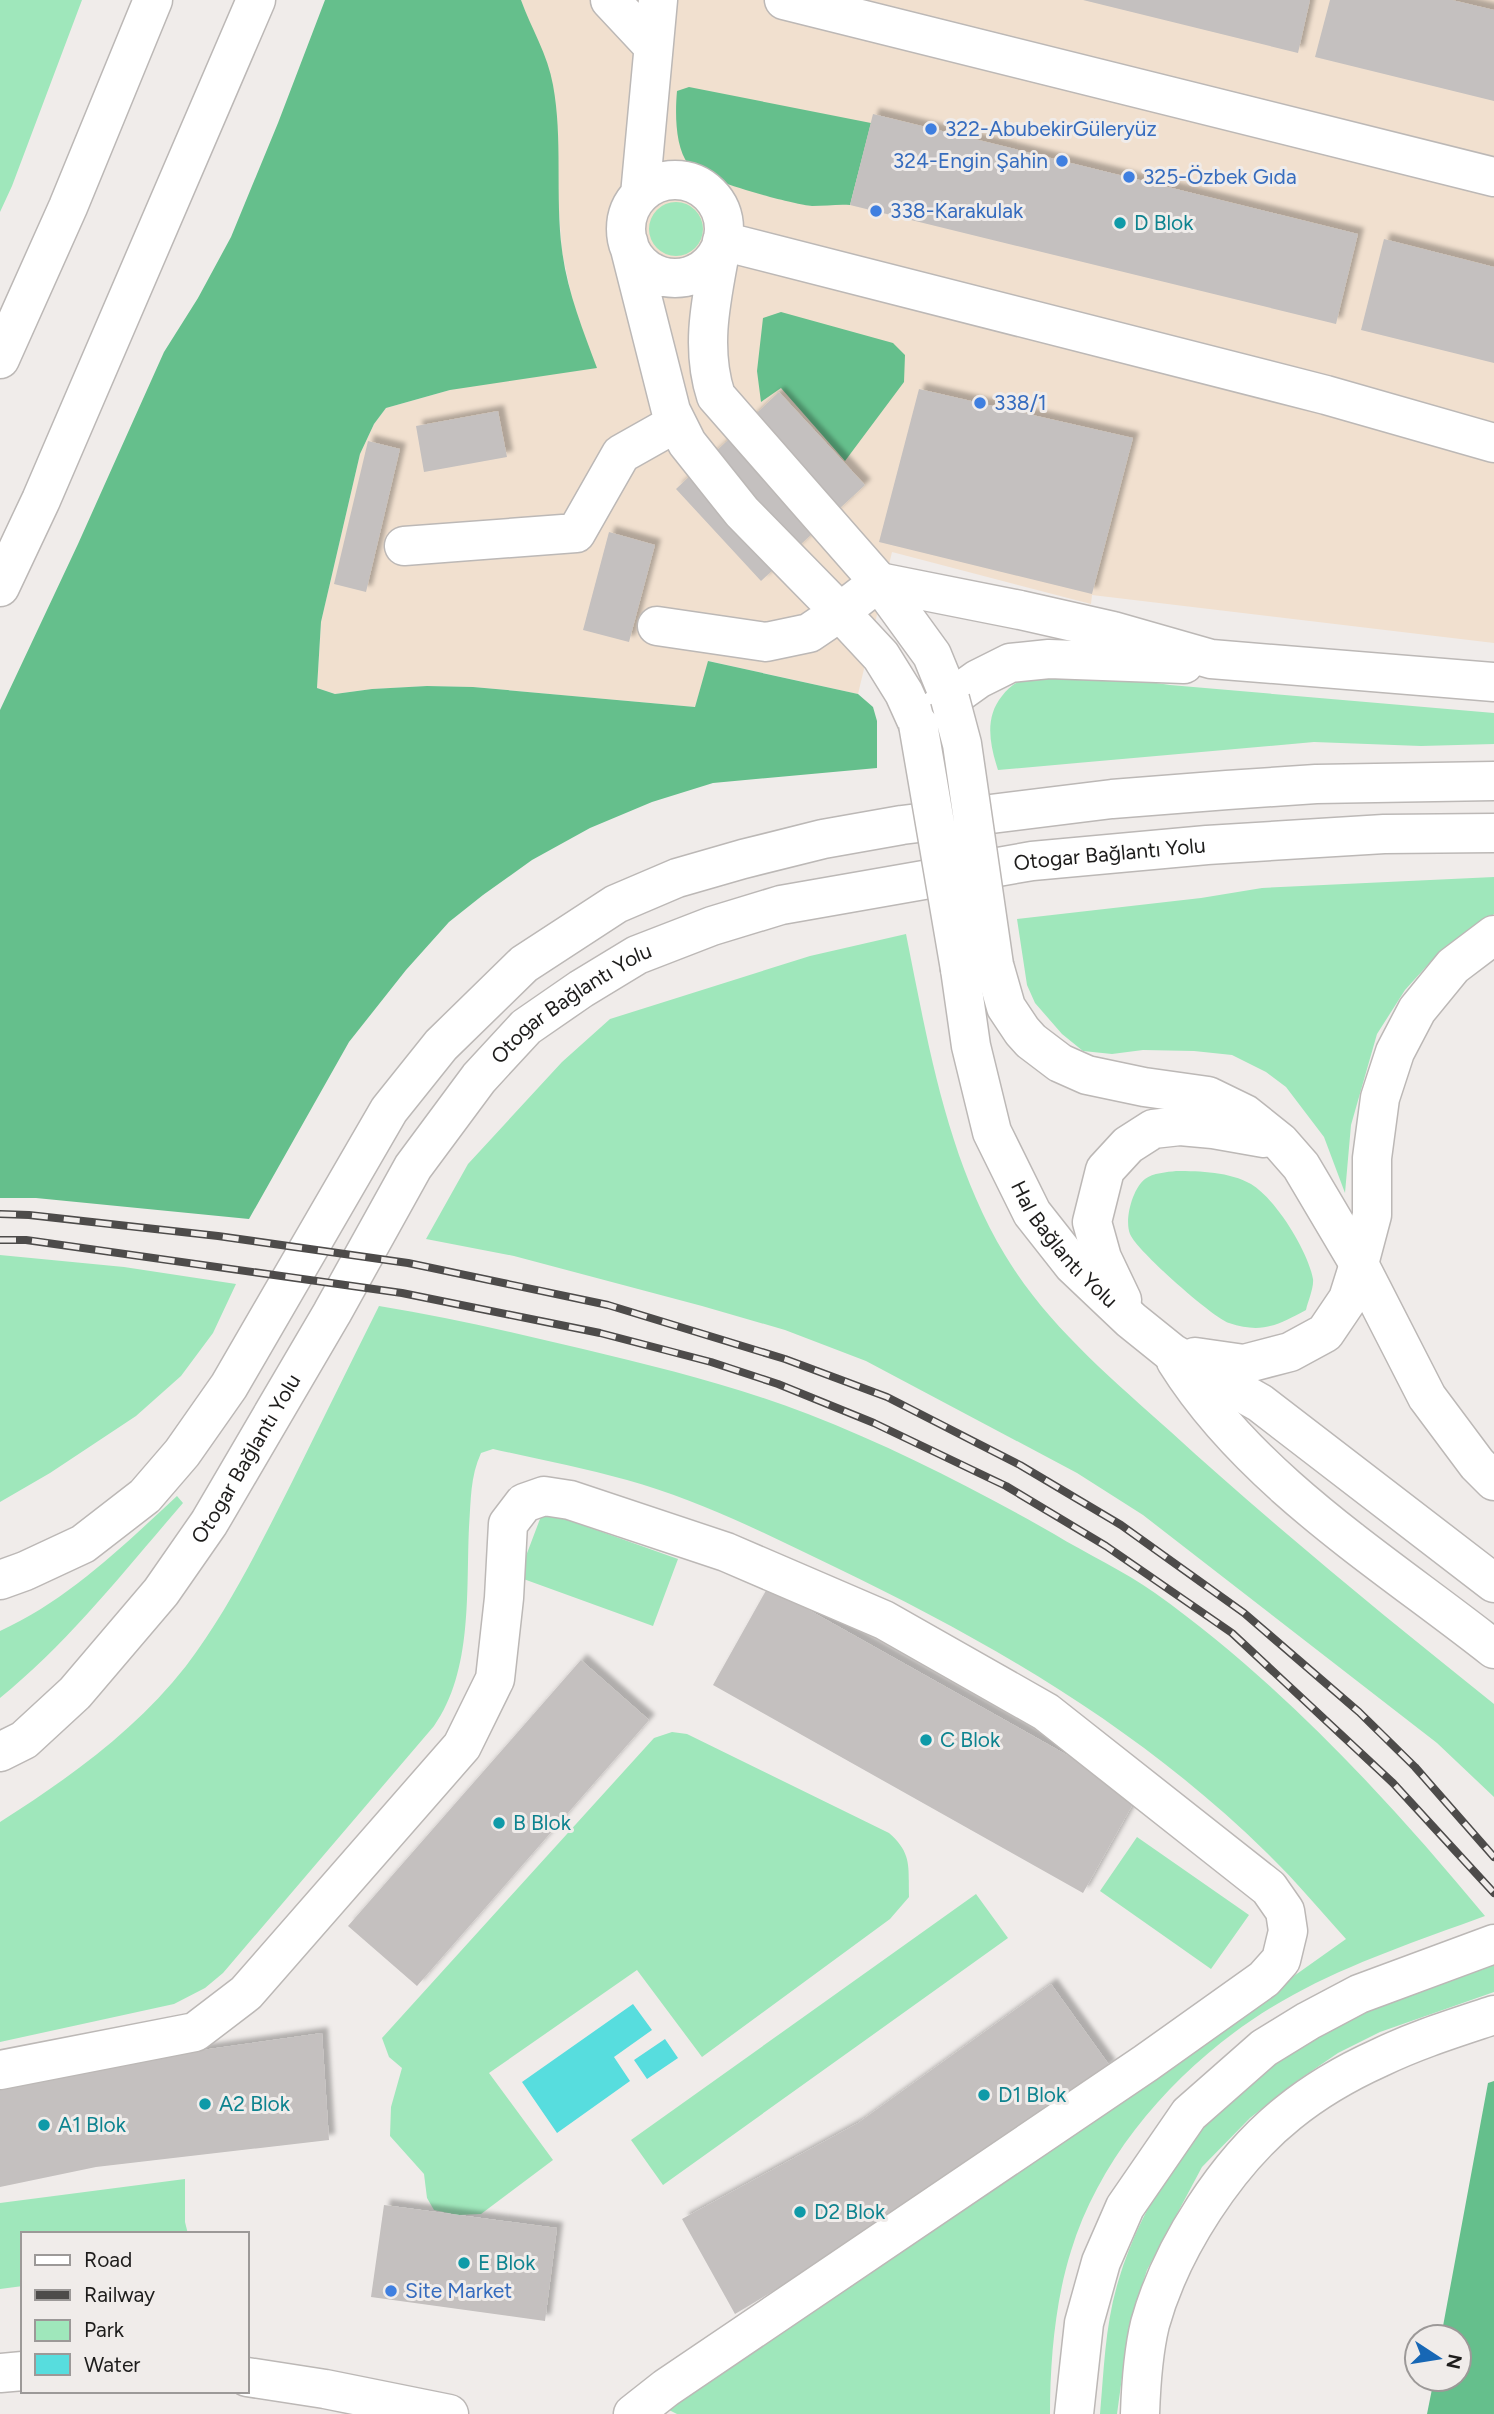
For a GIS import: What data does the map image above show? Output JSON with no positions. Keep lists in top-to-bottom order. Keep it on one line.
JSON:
{"streets":{"main road":["Otogar Bağlantı Yolu","Hal Bağlantı Yolu"]},"places":["322-AbubekirGüleryüz","324-Engin Şahin","325-Özbek Gıda","338-Karakulak","D Blok","338/1","C Blok","B Blok","D1 Blok","A2 Blok","A1 Blok","D2 Blok","E Blok","Site Market"],"legend":["Road","Railway","Park","Water"],"north":"right"}
